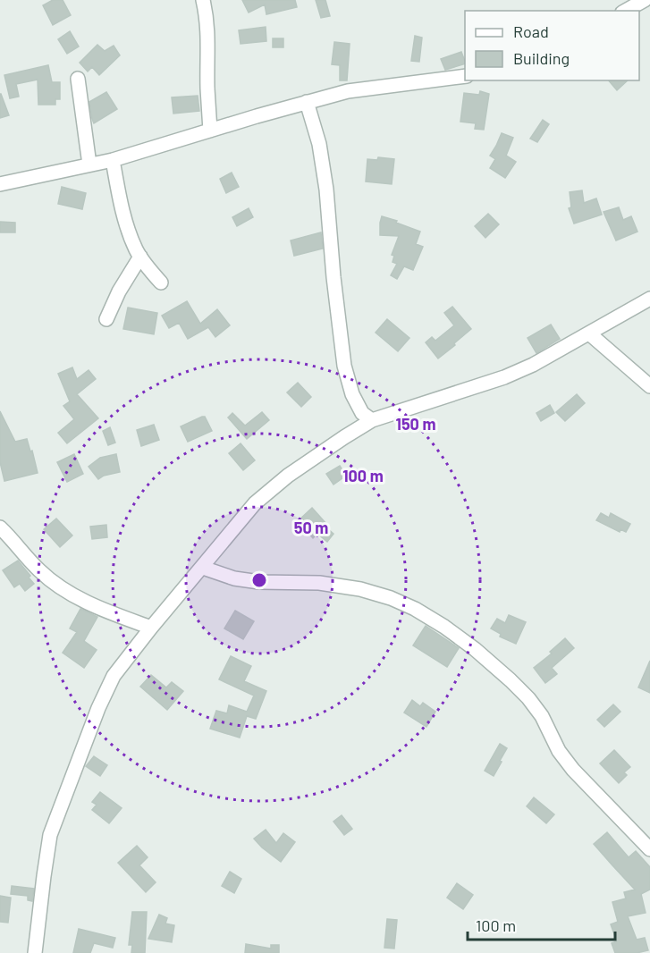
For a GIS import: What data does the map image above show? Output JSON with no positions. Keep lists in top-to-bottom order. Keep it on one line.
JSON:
{"legend":["Road","Building"],"scale_bar":"100 m","rings":["150 m","100 m","50 m"]}
